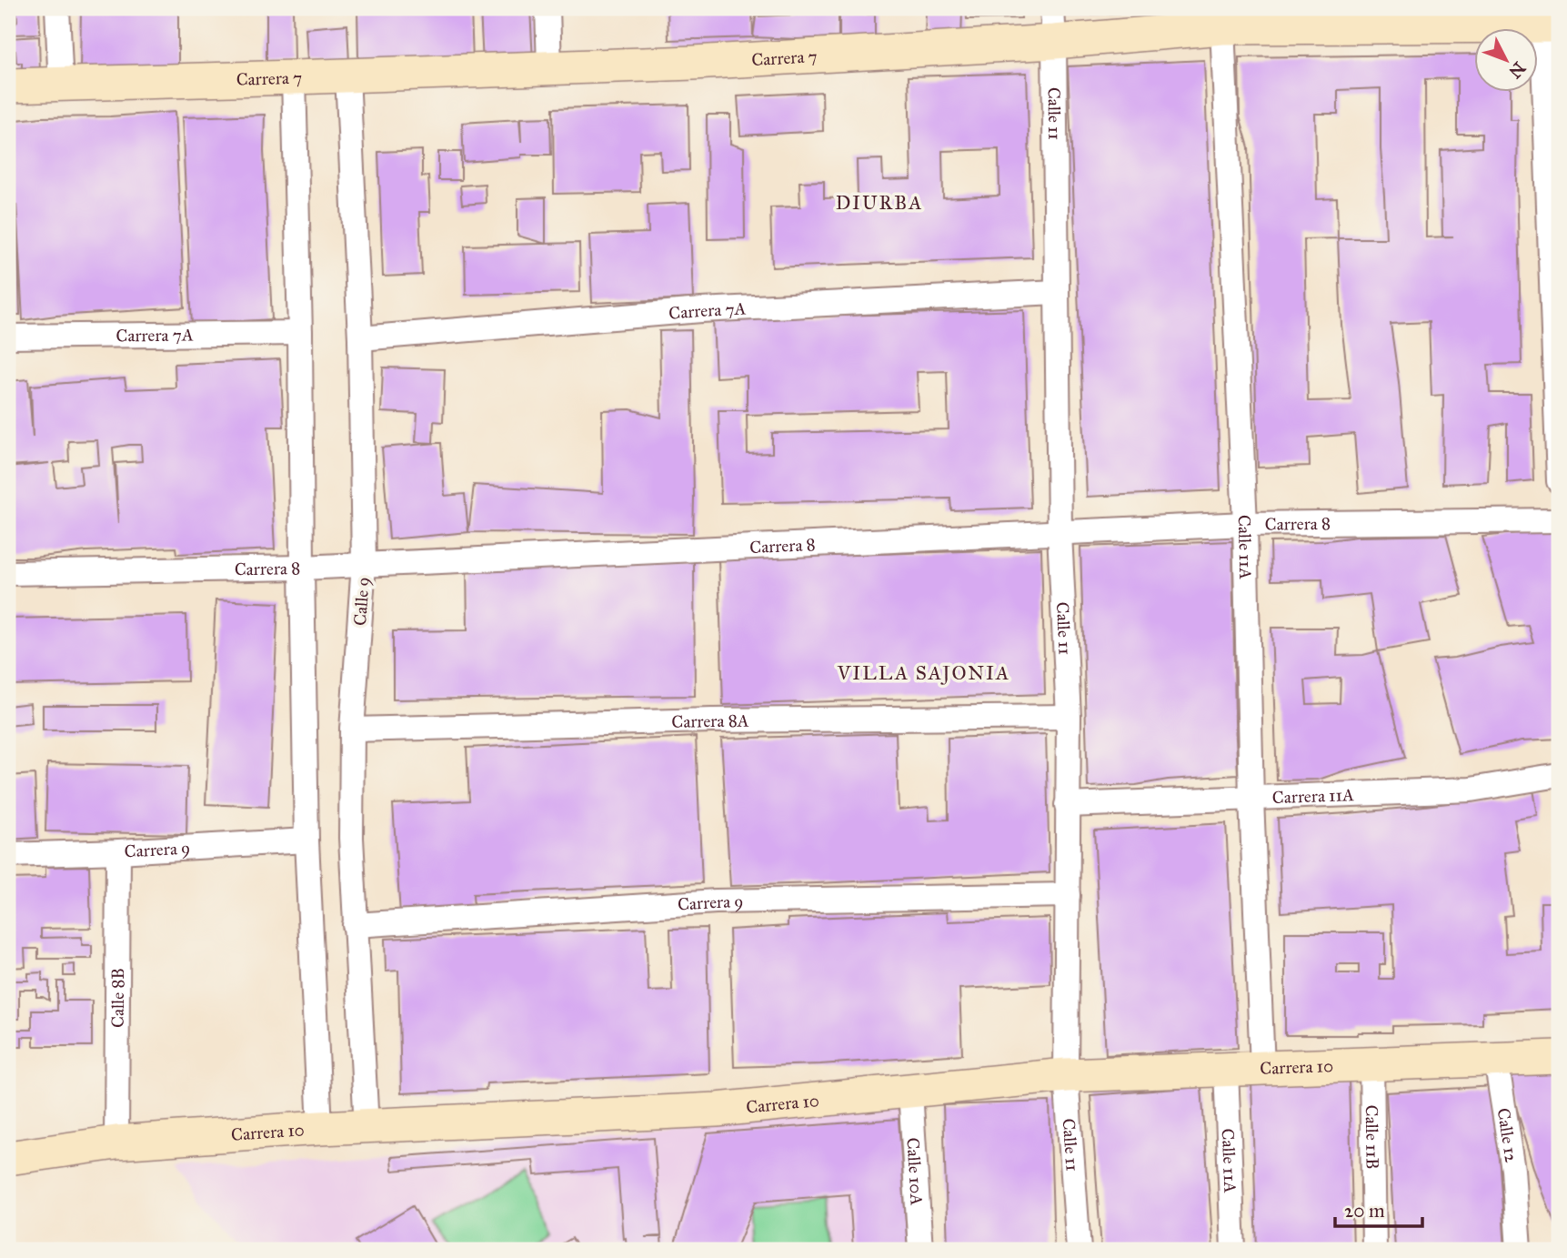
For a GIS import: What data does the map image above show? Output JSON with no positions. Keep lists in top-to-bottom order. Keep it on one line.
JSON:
{"streets":{"street":["Carrera 7","Calle 11","Carrera 7A","Carrera 8","Calle 11A","Calle 9","Carrera 8A","Carrera 11A","Carrera 9","Calle 8B","Carrera 10","Calle 12","Calle 11B","Calle 10A"]},"crossings":[["Carrera 7","Calle 11"],["Carrera 7","Calle 11A"],["Carrera 7","Calle 9"],["Calle 11","Carrera 7A"],["Calle 11","Carrera 8"],["Calle 11","Carrera 8A"],["Calle 11","Carrera 11A"],["Calle 11","Carrera 9"],["Calle 11","Carrera 10"],["Carrera 7A","Calle 9"],["Carrera 8","Calle 11A"],["Carrera 8","Calle 9"],["Calle 11A","Carrera 11A"],["Calle 11A","Carrera 10"],["Calle 9","Carrera 8A"],["Calle 9","Carrera 9"],["Calle 9","Carrera 10"],["Carrera 9","Calle 8B"],["Calle 8B","Carrera 10"],["Carrera 10","Calle 12"],["Carrera 10","Calle 11B"],["Carrera 10","Calle 10A"]],"districts":["DIURBA","VILLA SAJONIA"],"scale_bar":"20 m","north":"bottom right"}
